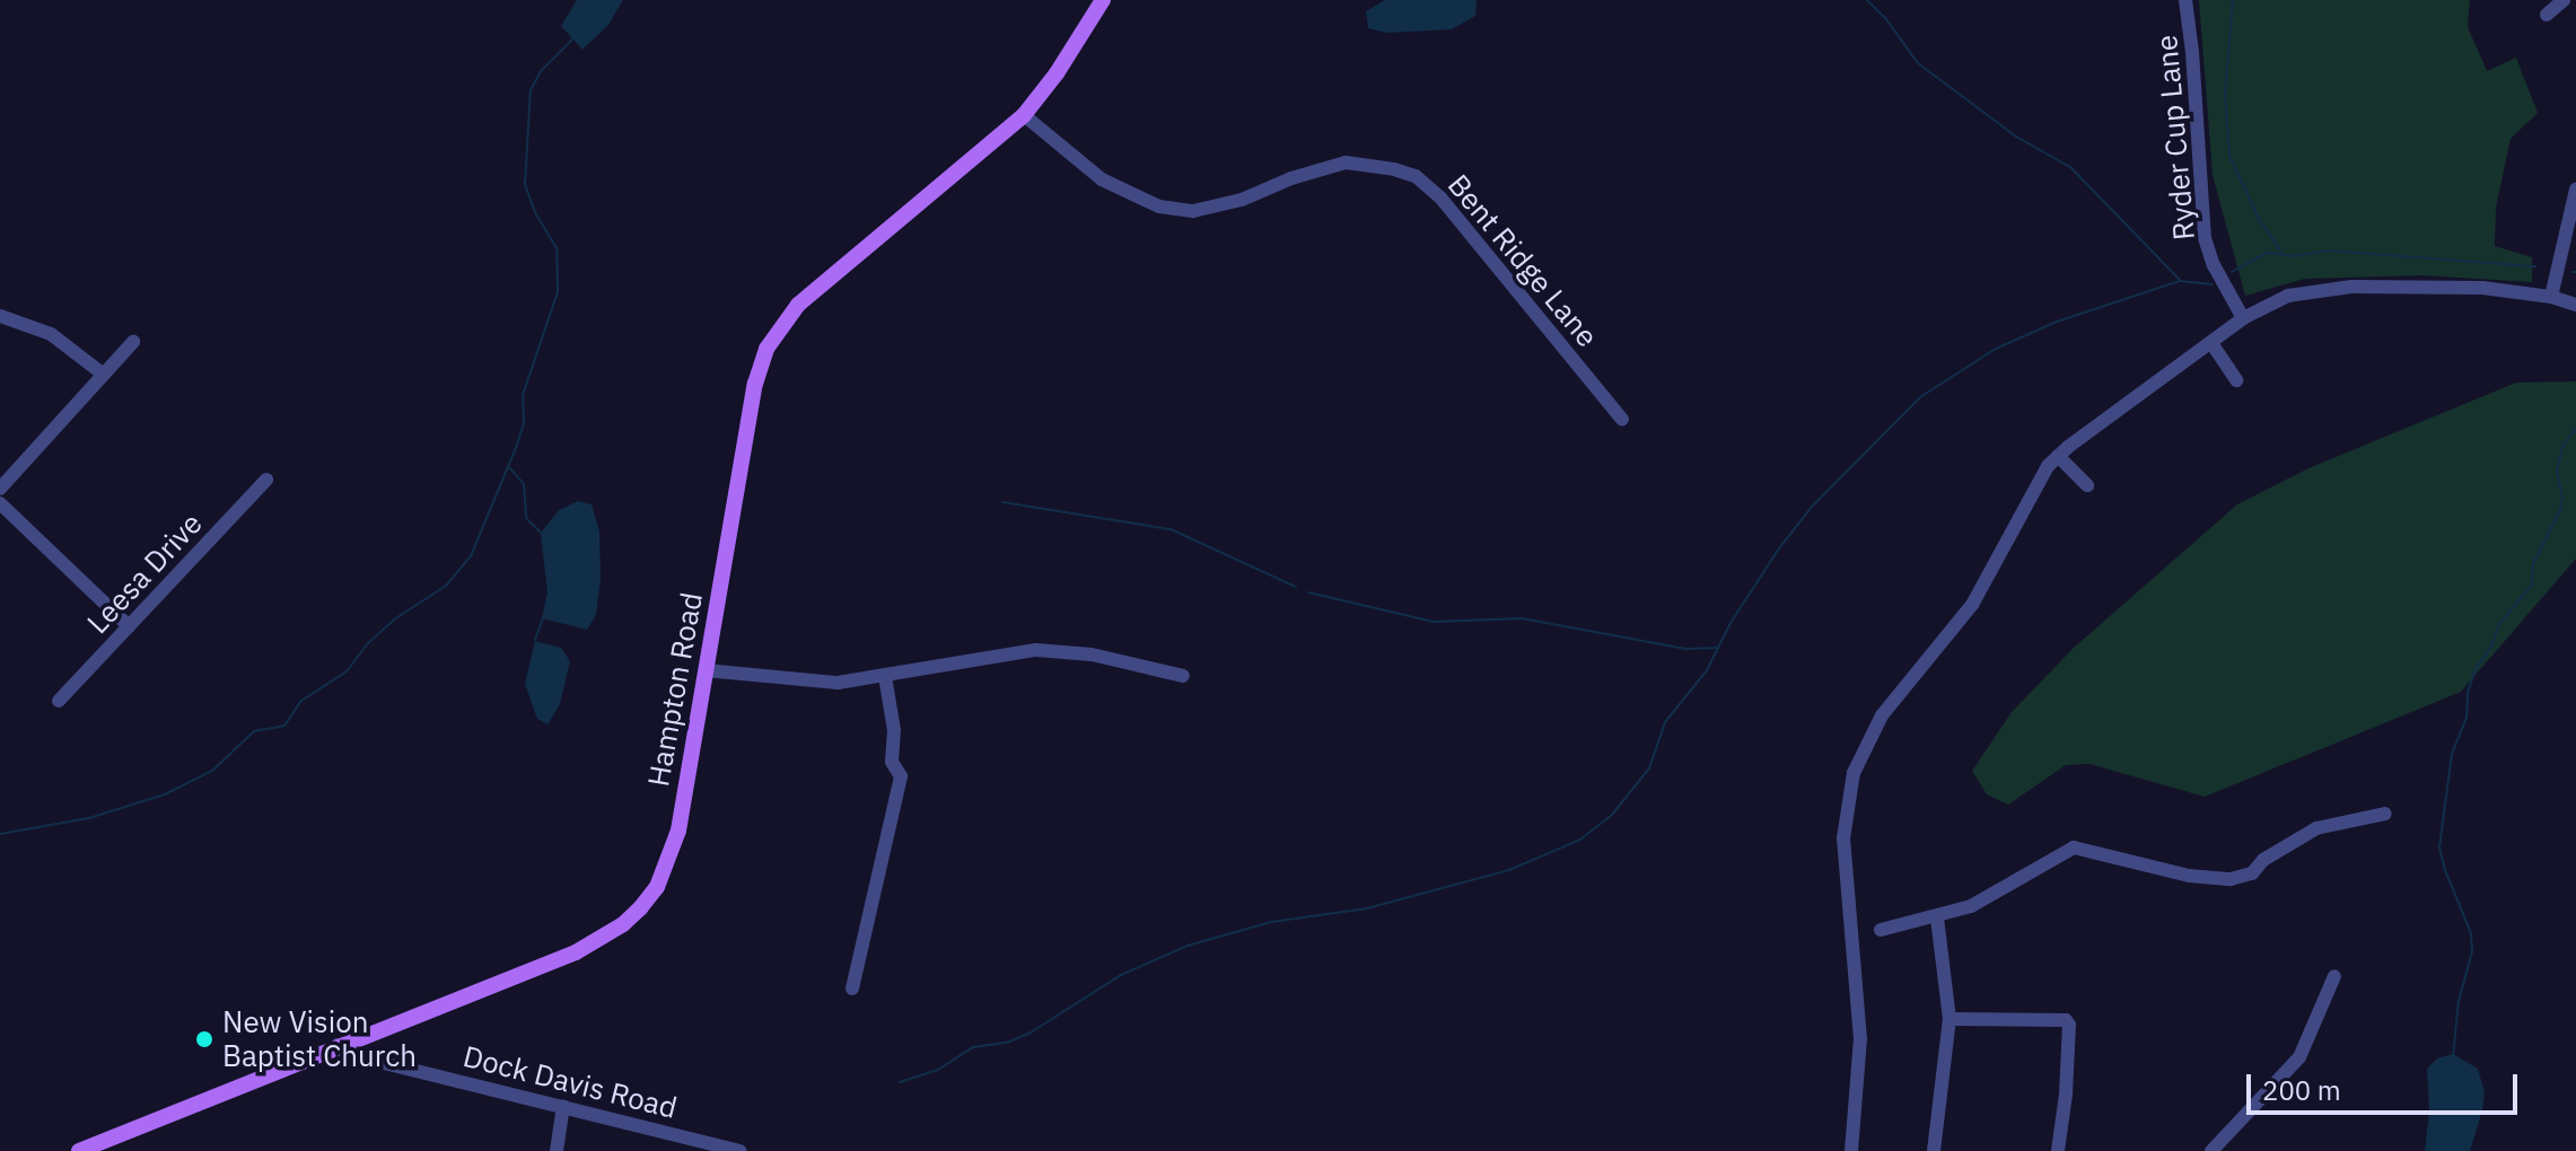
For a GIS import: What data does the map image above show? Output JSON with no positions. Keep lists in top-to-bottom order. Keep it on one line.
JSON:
{"streets":{"main road":["Hampton Road"],"street":["Ryder Cup Lane","Bent Ridge Lane","Leesa Drive","Dock Davis Road"]},"crossings":[["Bent Ridge Lane","Hampton Road"],["Hampton Road","Dock Davis Road"]],"places":["New Vision Baptist Church"],"scale_bar":"200 m"}
